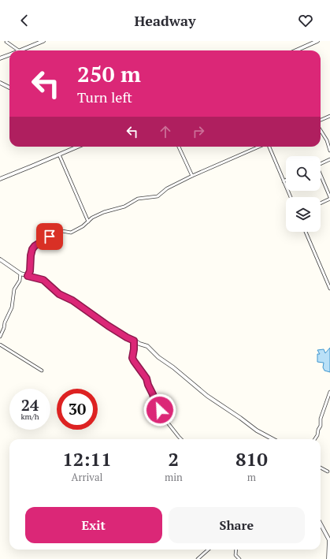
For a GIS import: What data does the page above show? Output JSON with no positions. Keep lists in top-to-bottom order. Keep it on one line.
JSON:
{"page":{"header":"Headway","turn":["250 m","Turn left"],"speed":"24 km/h","limit":"30","eta":["12:11","Arrival","2","min","810","m"],"buttons":["Exit","Share"]}}
